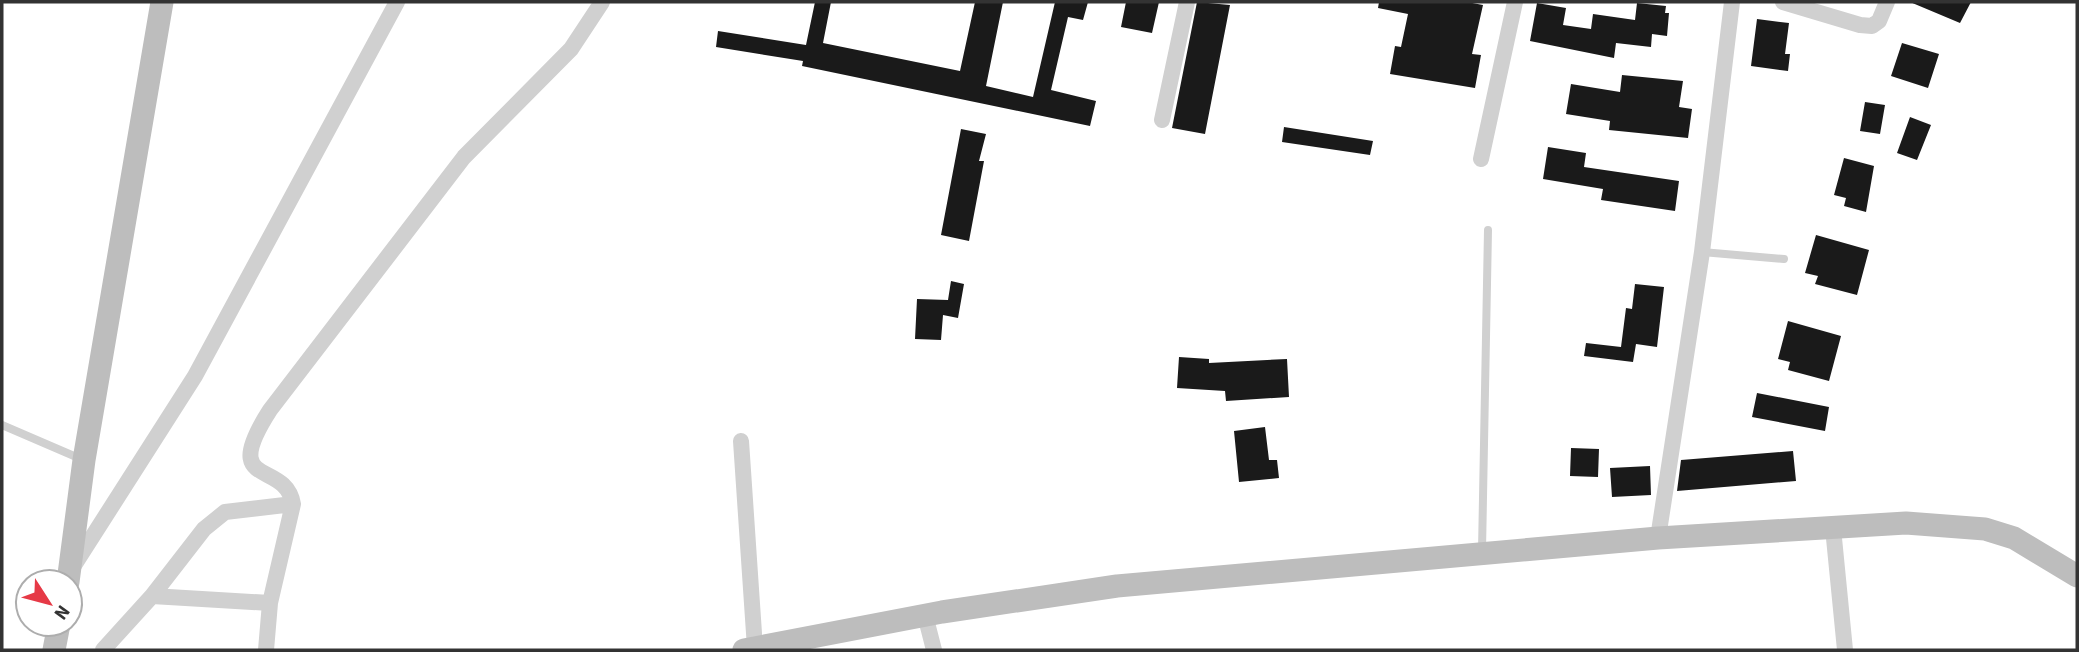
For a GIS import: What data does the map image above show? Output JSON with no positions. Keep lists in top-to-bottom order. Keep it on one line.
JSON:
{"north":"bottom right"}
